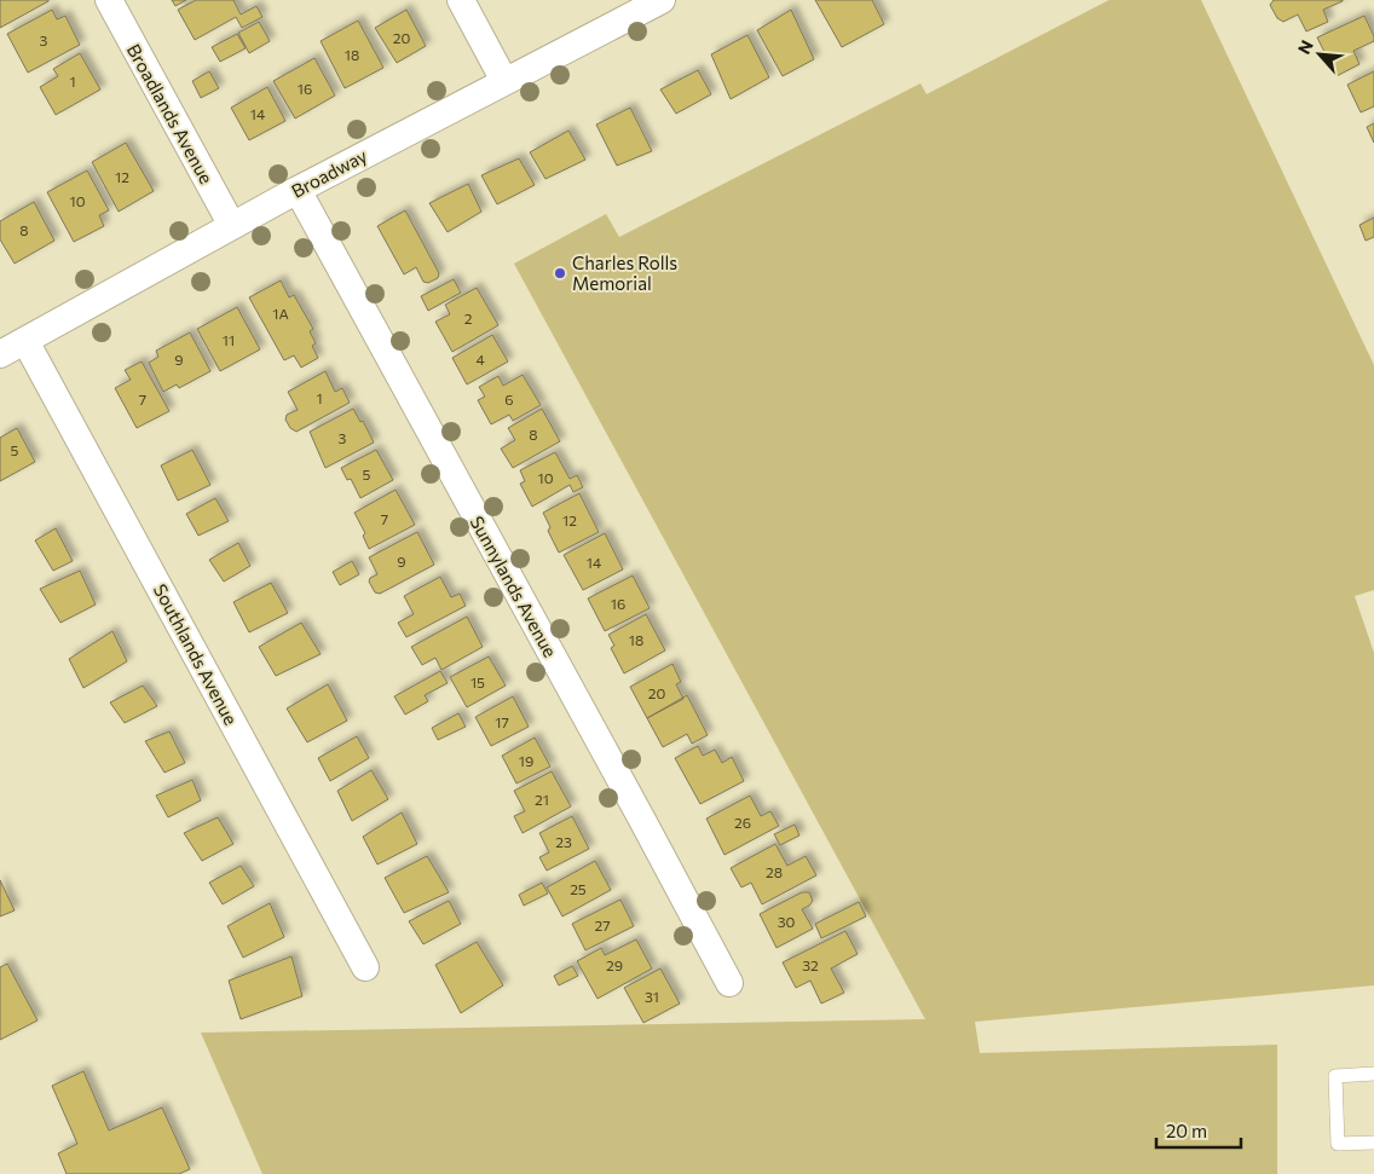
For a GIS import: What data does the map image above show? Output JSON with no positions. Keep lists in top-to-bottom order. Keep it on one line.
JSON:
{"streets":{"street":["Broadlands Avenue","Broadway","Sunnylands Avenue","Southlands Avenue"]},"crossings":[["Broadlands Avenue","Broadway"],["Broadway","Sunnylands Avenue"],["Broadway","Southlands Avenue"]],"places":["Charles Rolls Memorial"],"house_numbers":["20","3","18","1","16","14","12","10","8","1A","2","11","9","4","1","7","6","8","3","5","5","10","7","12","9","14","16","18","15","20","17","19","21","26","23","28","25","30","27","29","32","31"],"scale_bar":"20 m","north":"top left"}
